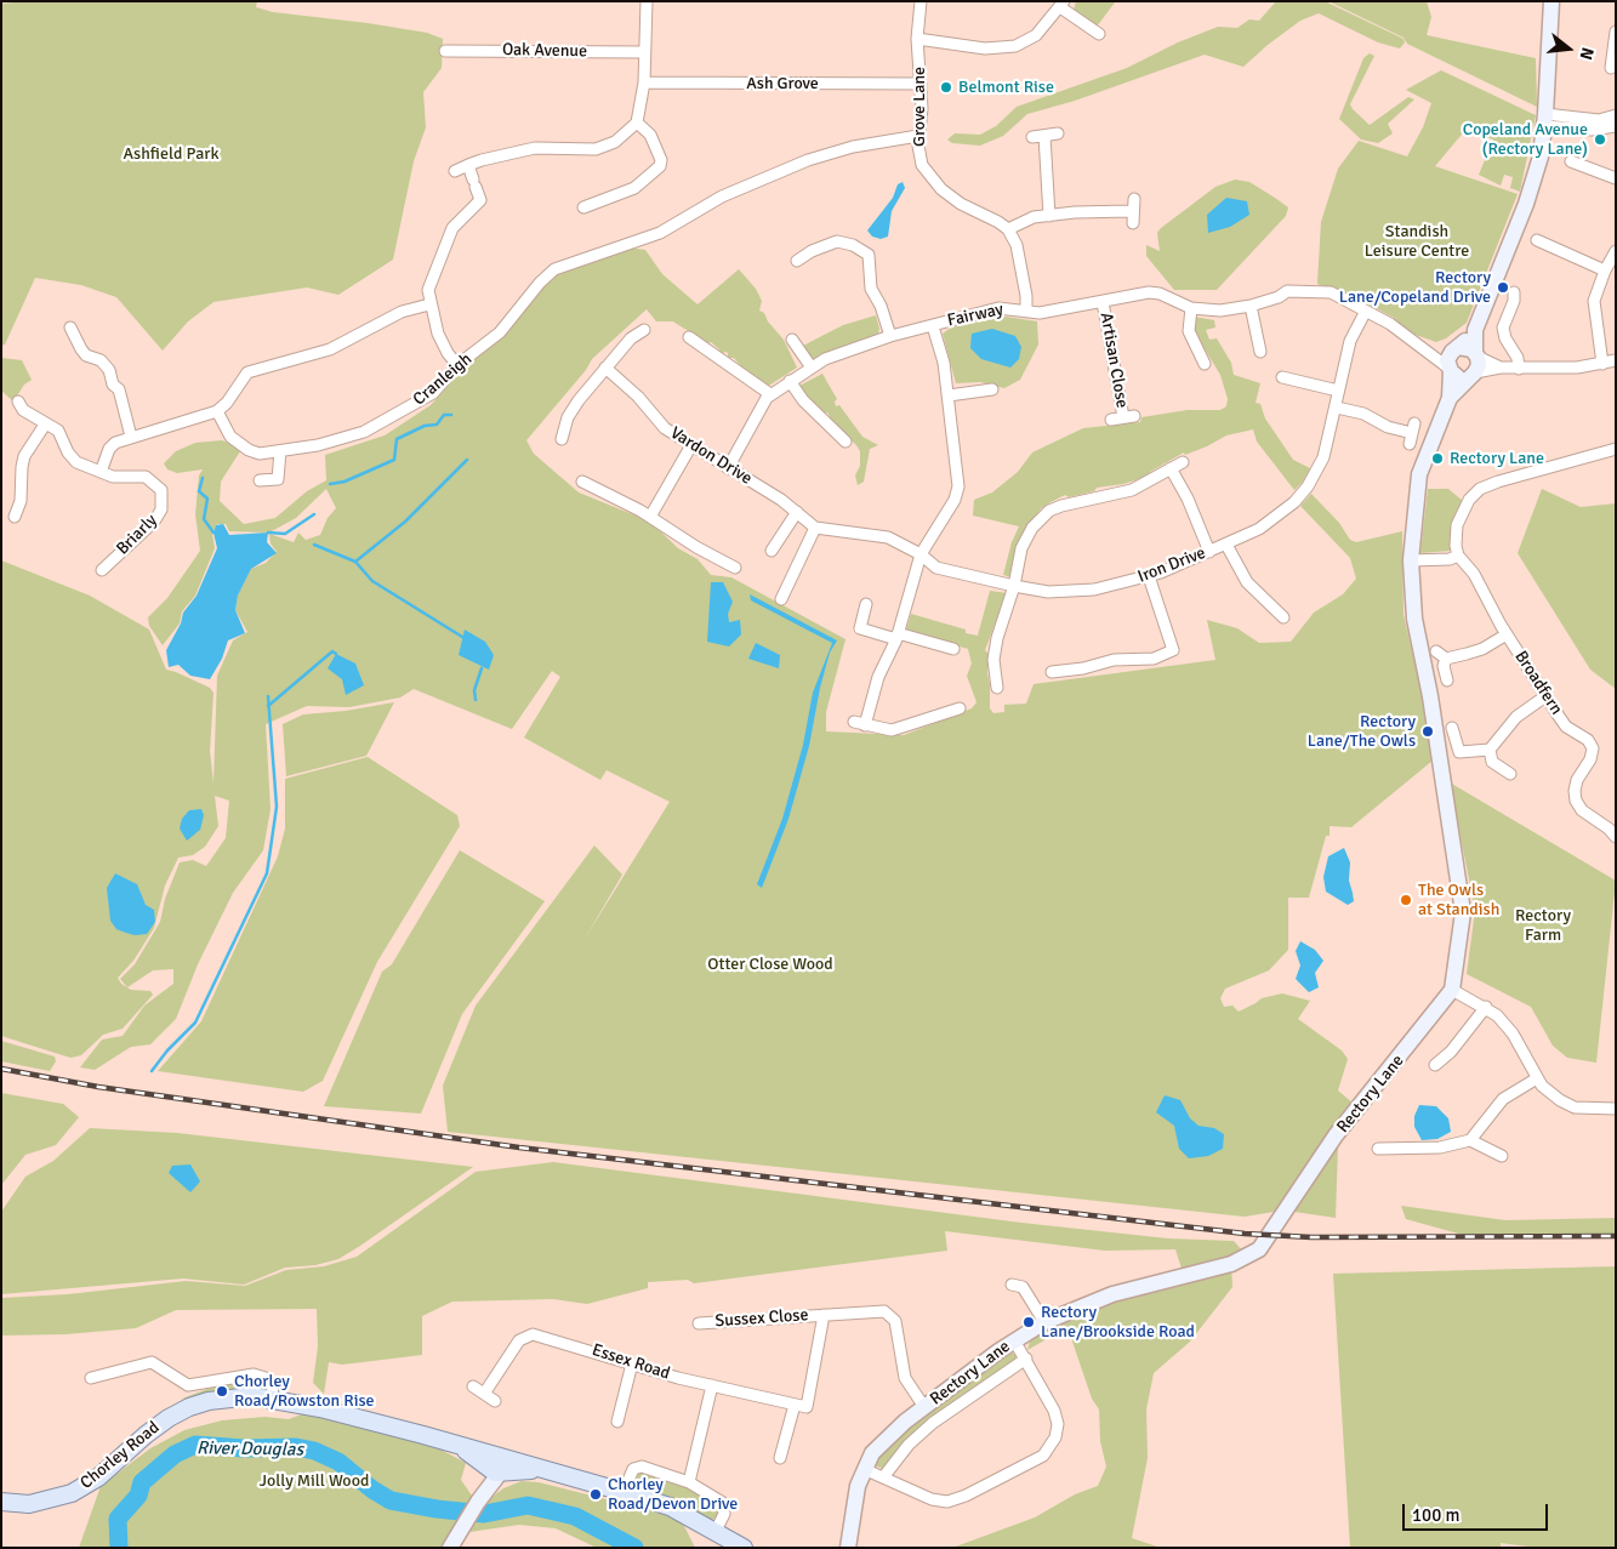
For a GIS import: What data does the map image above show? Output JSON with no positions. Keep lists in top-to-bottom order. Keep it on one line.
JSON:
{"streets":{"main road":["Rectory Lane","Chorley Road"],"street":["Oak Avenue","Ash Grove","Grove Lane","Fairway","Artisan Close","Cranleigh","Vardon Drive","Briarly","Iron Drive","Broadfern","Sussex Close","Essex Road"]},"crossings":[["Ash Grove","Grove Lane"],["Grove Lane","Cranleigh"],["Fairway","Artisan Close"],["Fairway","Vardon Drive"],["Fairway","Iron Drive"],["Rectory Lane","Sussex Close"]],"water":["River Douglas"],"parks":["Ashfield Park","Standish Leisure Centre","Rectory Farm","Otter Close Wood","Jolly Mill Wood"],"places":["Belmont Rise","Copeland Avenue (Rectory Lane)","Rectory Lane/Copeland Drive","Rectory Lane","Rectory Lane/The Owls","The Owls at Standish","Rectory Lane/Brookside Road","Chorley Road/Rowston Rise","Chorley Road/Devon Drive"],"scale_bar":"100 m","north":"right"}
